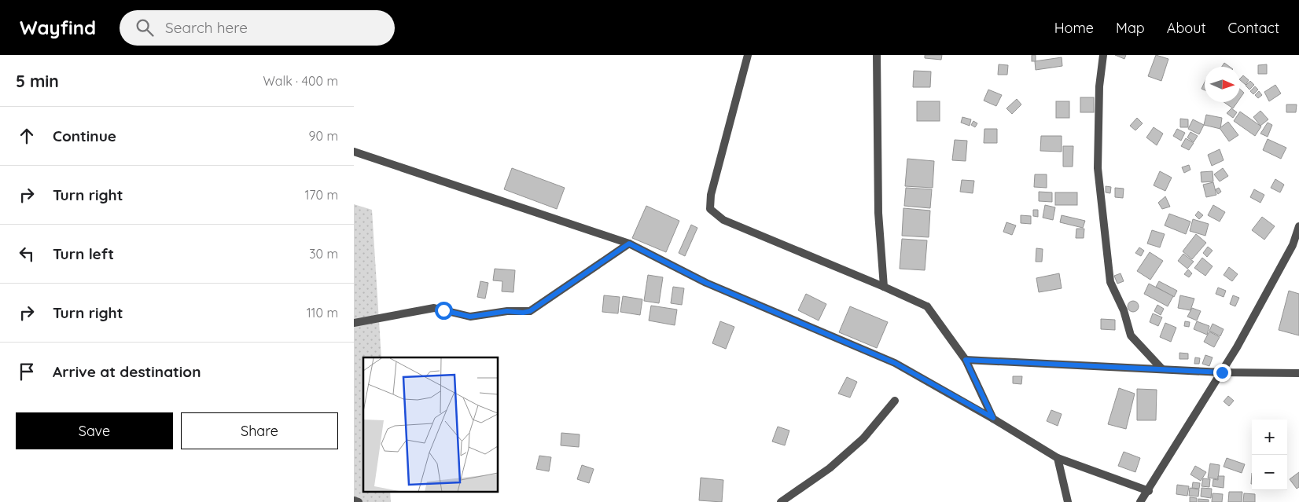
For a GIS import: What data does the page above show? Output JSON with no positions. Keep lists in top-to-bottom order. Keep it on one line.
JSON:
{"north":"right","page":{"header":"Wayfind","search":"Search here","nav":["Home","Map","About","Contact"],"heading":["5 min","Walk · 400 m"],"list":[["Continue","90 m"],["Turn right","170 m"],["Turn left","30 m"],["Turn right","110 m"],"Arrive at destination"],"buttons":["Save","Share"],"map_buttons":["+","−"]}}
